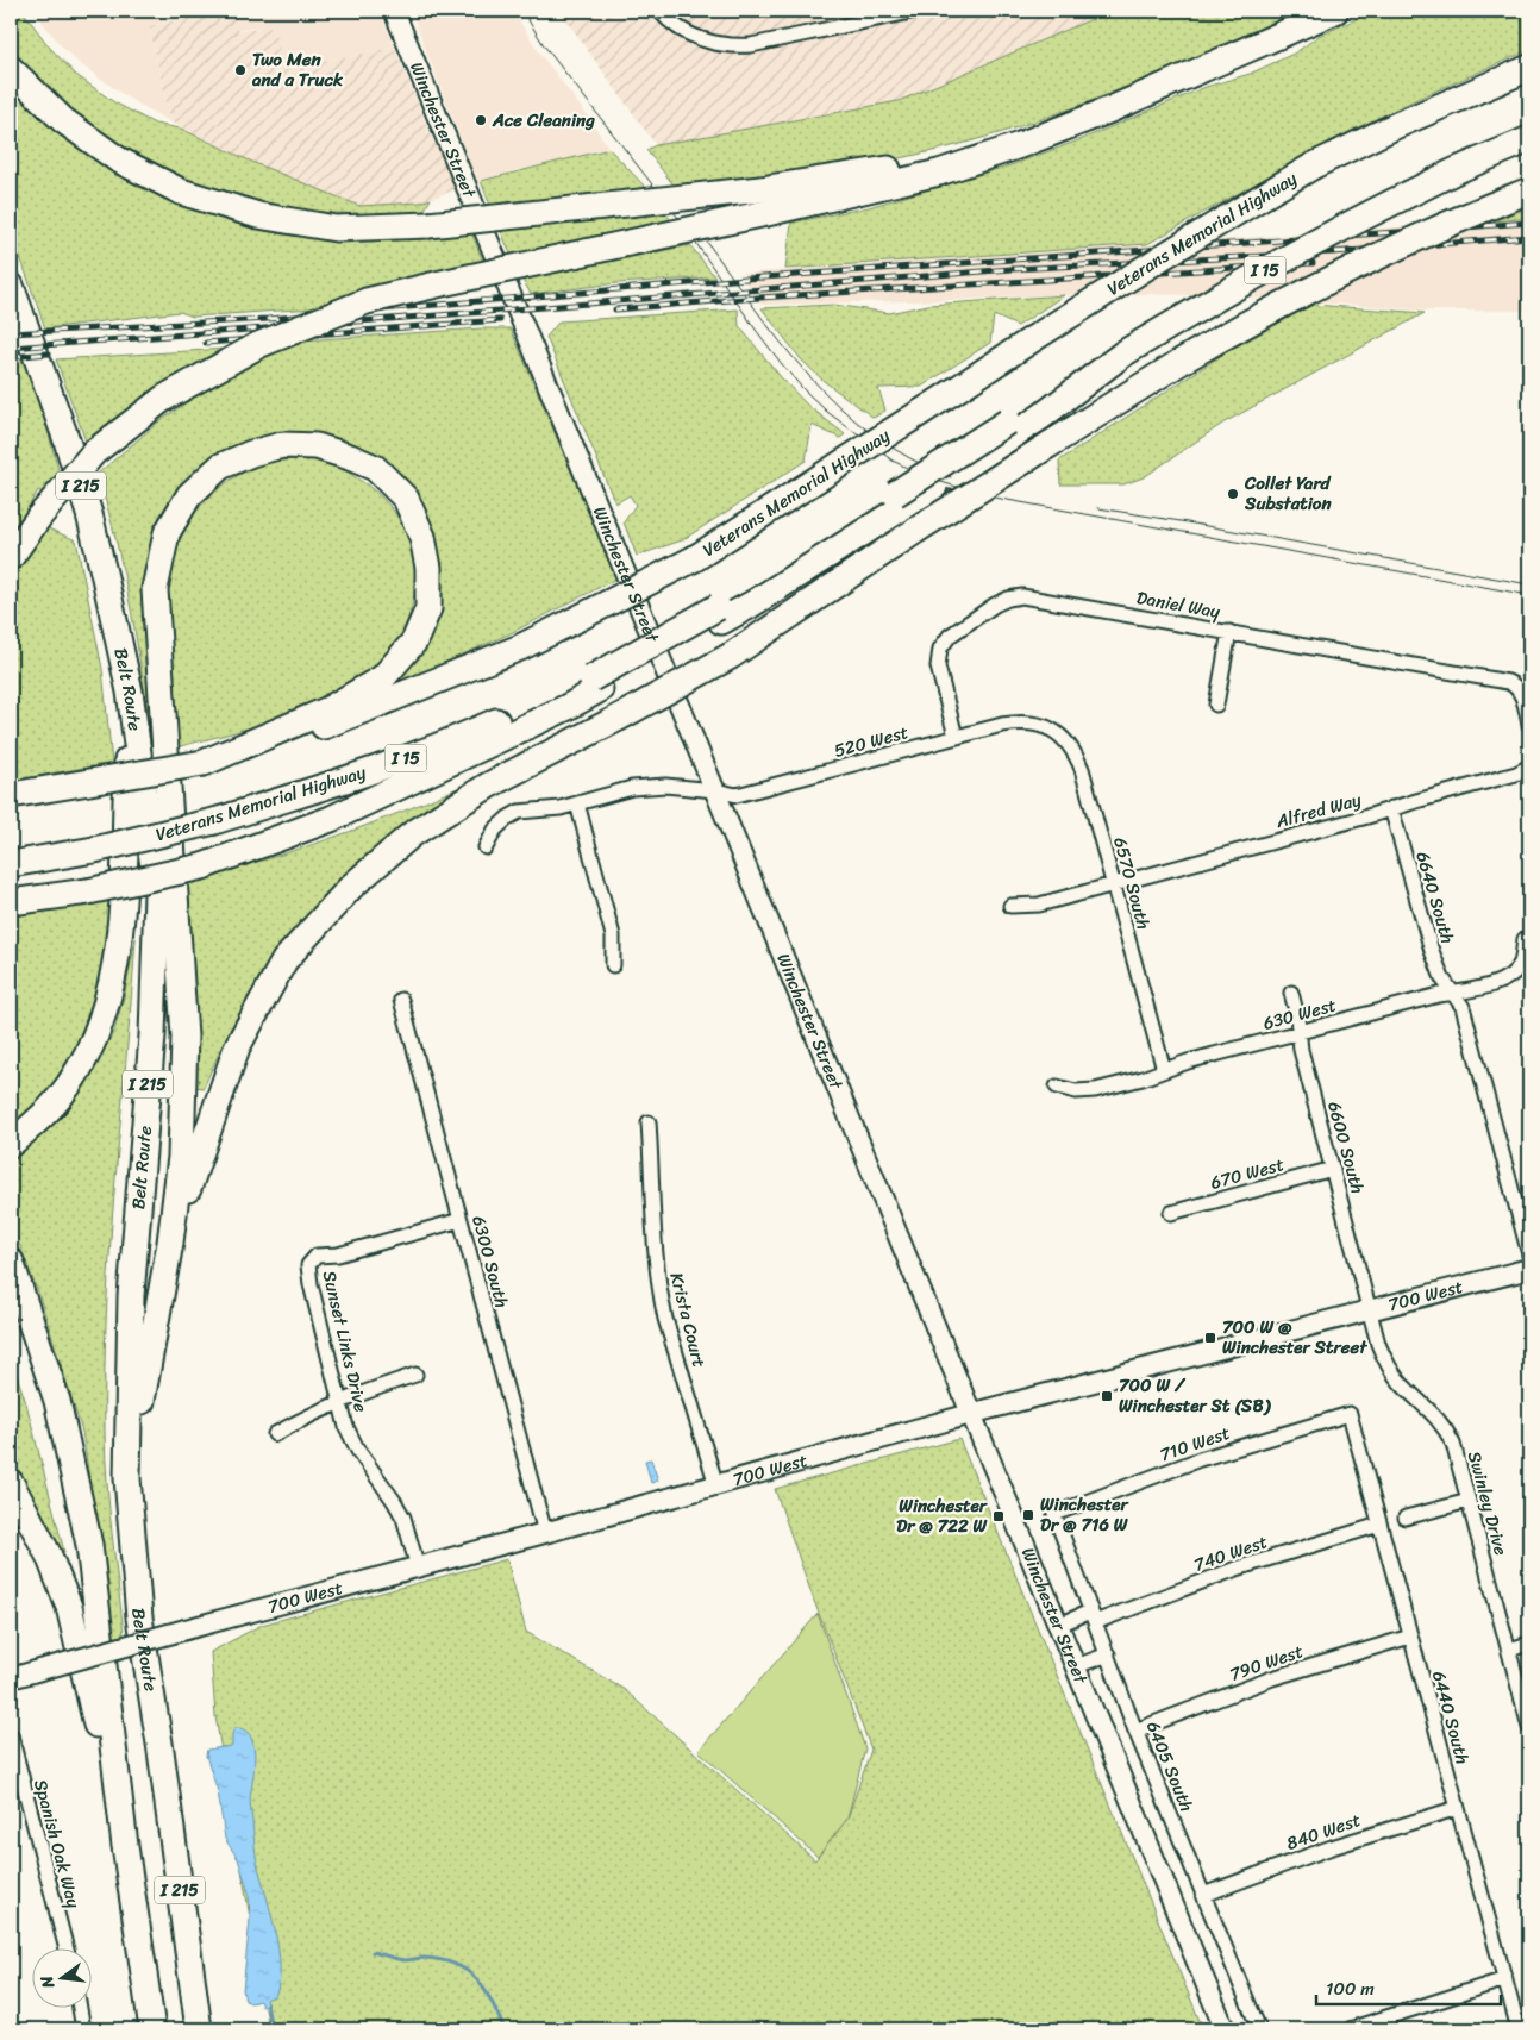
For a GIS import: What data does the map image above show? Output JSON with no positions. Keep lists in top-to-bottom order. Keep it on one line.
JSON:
{"streets":{"highway":["Veterans Memorial Highway","I 15","I 215","Belt Route"],"main road":["Winchester Street","700 West"],"street":["Daniel Way","520 West","Alfred Way","6570 South","6640 South","630 West","6600 South","670 West","6300 South","Krista Court","Sunset Links Drive","710 West","Swinley Drive","740 West","790 West","6440 South","6405 South","840 West","Spanish Oak Way"]},"crossings":[["Winchester Street","520 West"],["Winchester Street","700 West"],["Winchester Street","740 West"],["Daniel Way","520 West"],["520 West","6570 South"],["Alfred Way","6570 South"],["Alfred Way","6640 South"],["6570 South","630 West"],["6640 South","630 West"],["630 West","6600 South"],["6600 South","670 West"],["6600 South","700 West"],["6600 South","Swinley Drive"],["6300 South","700 West"],["6300 South","Sunset Links Drive"],["700 West","Krista Court"],["700 West","Sunset Links Drive"],["700 West","Swinley Drive"],["710 West","6440 South"],["710 West","6405 South"],["740 West","6440 South"],["740 West","6405 South"],["790 West","6440 South"],["790 West","6405 South"],["6440 South","840 West"],["6405 South","840 West"]],"places":{"other":["Two Men and a Truck","Ace Cleaning","Collet Yard Substation"],"transit":["700 W @ Winchester Street","700 W / Winchester St (SB)","Winchester Dr @ 716 W","Winchester Dr @ 722 W"]},"scale_bar":"100 m","north":"left"}
